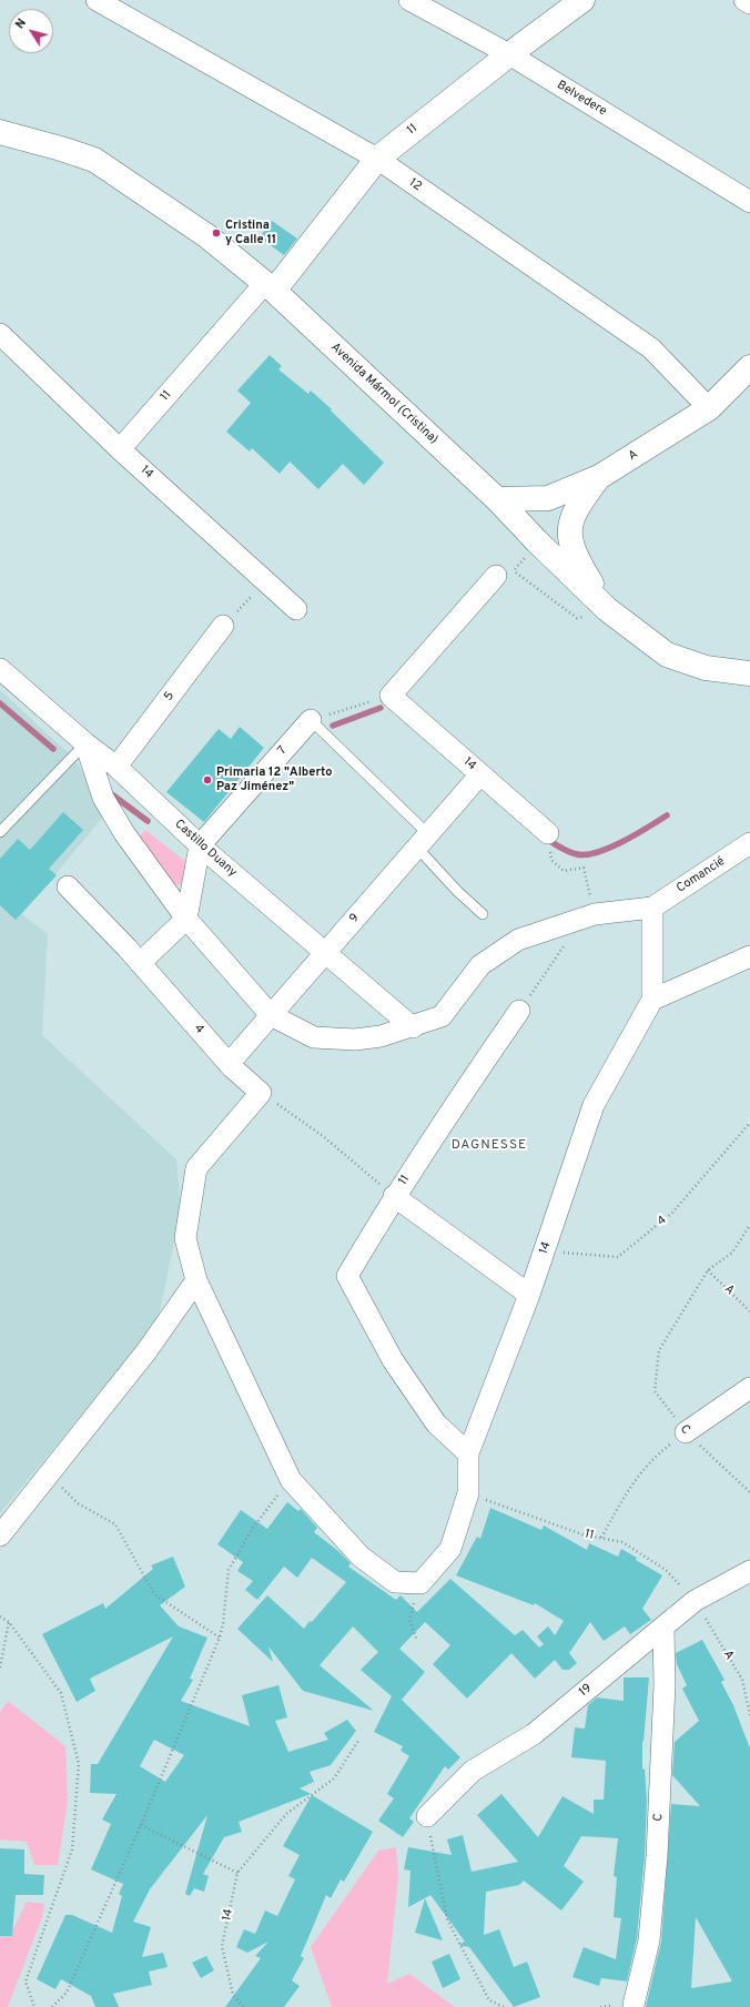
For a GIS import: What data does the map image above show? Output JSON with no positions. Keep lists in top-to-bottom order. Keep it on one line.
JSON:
{"streets":{"main road":["11","Avenida Mármol (Cristina)","A"],"street":["Belvedere","12","14","5","7","Castillo Duany","Comancié","9","4","C","19"]},"crossings":[["Belvedere","11"],["11","12"],["11","Avenida Mármol (Cristina)"],["11","A"],["11","14"],["11","19"],["12","A"],["Avenida Mármol (Cristina)","A"],["A","C"],["A","19"],["14","Comancié"],["14","9"],["14","4"],["5","Castillo Duany"],["7","Castillo Duany"],["Castillo Duany","9"],["9","4"],["C","19"]],"districts":["DAGNESSE"],"places":["Cristina y Calle 11","Primaria 12 \"Alberto Paz Jiménez\""],"north":"top left"}
